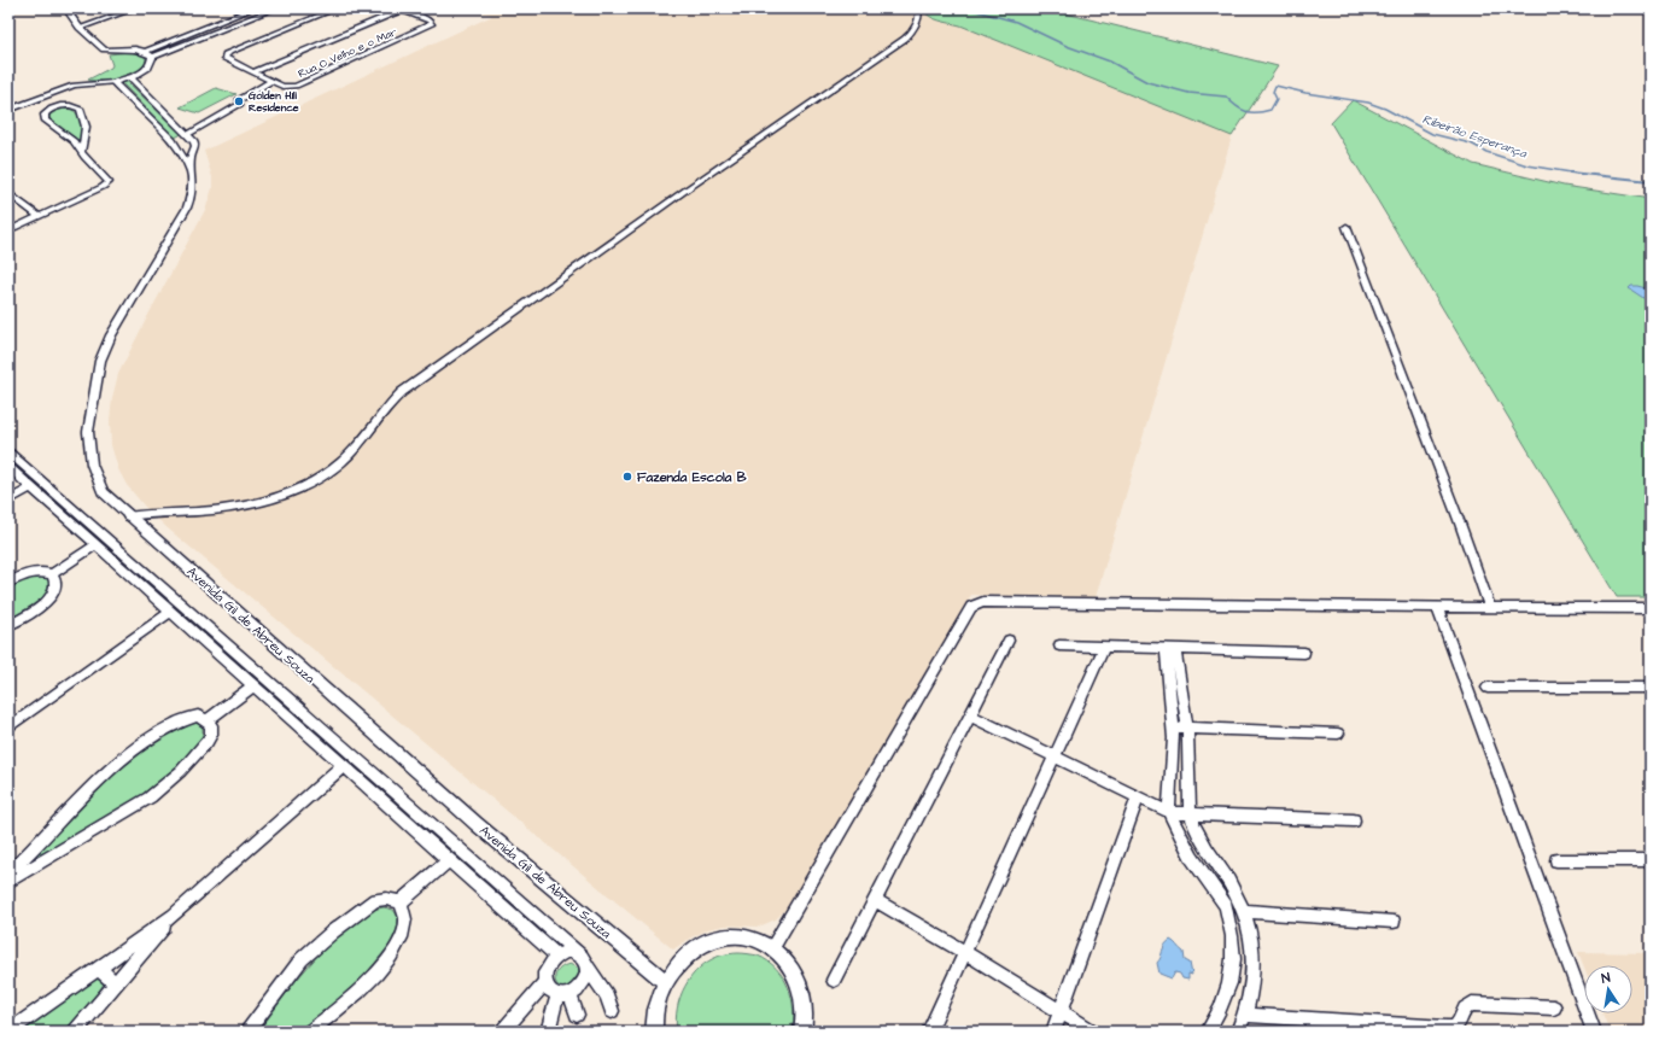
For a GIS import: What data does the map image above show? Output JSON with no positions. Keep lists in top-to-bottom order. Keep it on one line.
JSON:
{"streets":{"street":["Rua O Velho e o Mar","Avenida Gil de Abreu Souza"]},"water":["Ribeirão Esperança"],"places":["Golden Hill Residence","Fazenda Escola B"],"north":"top"}
